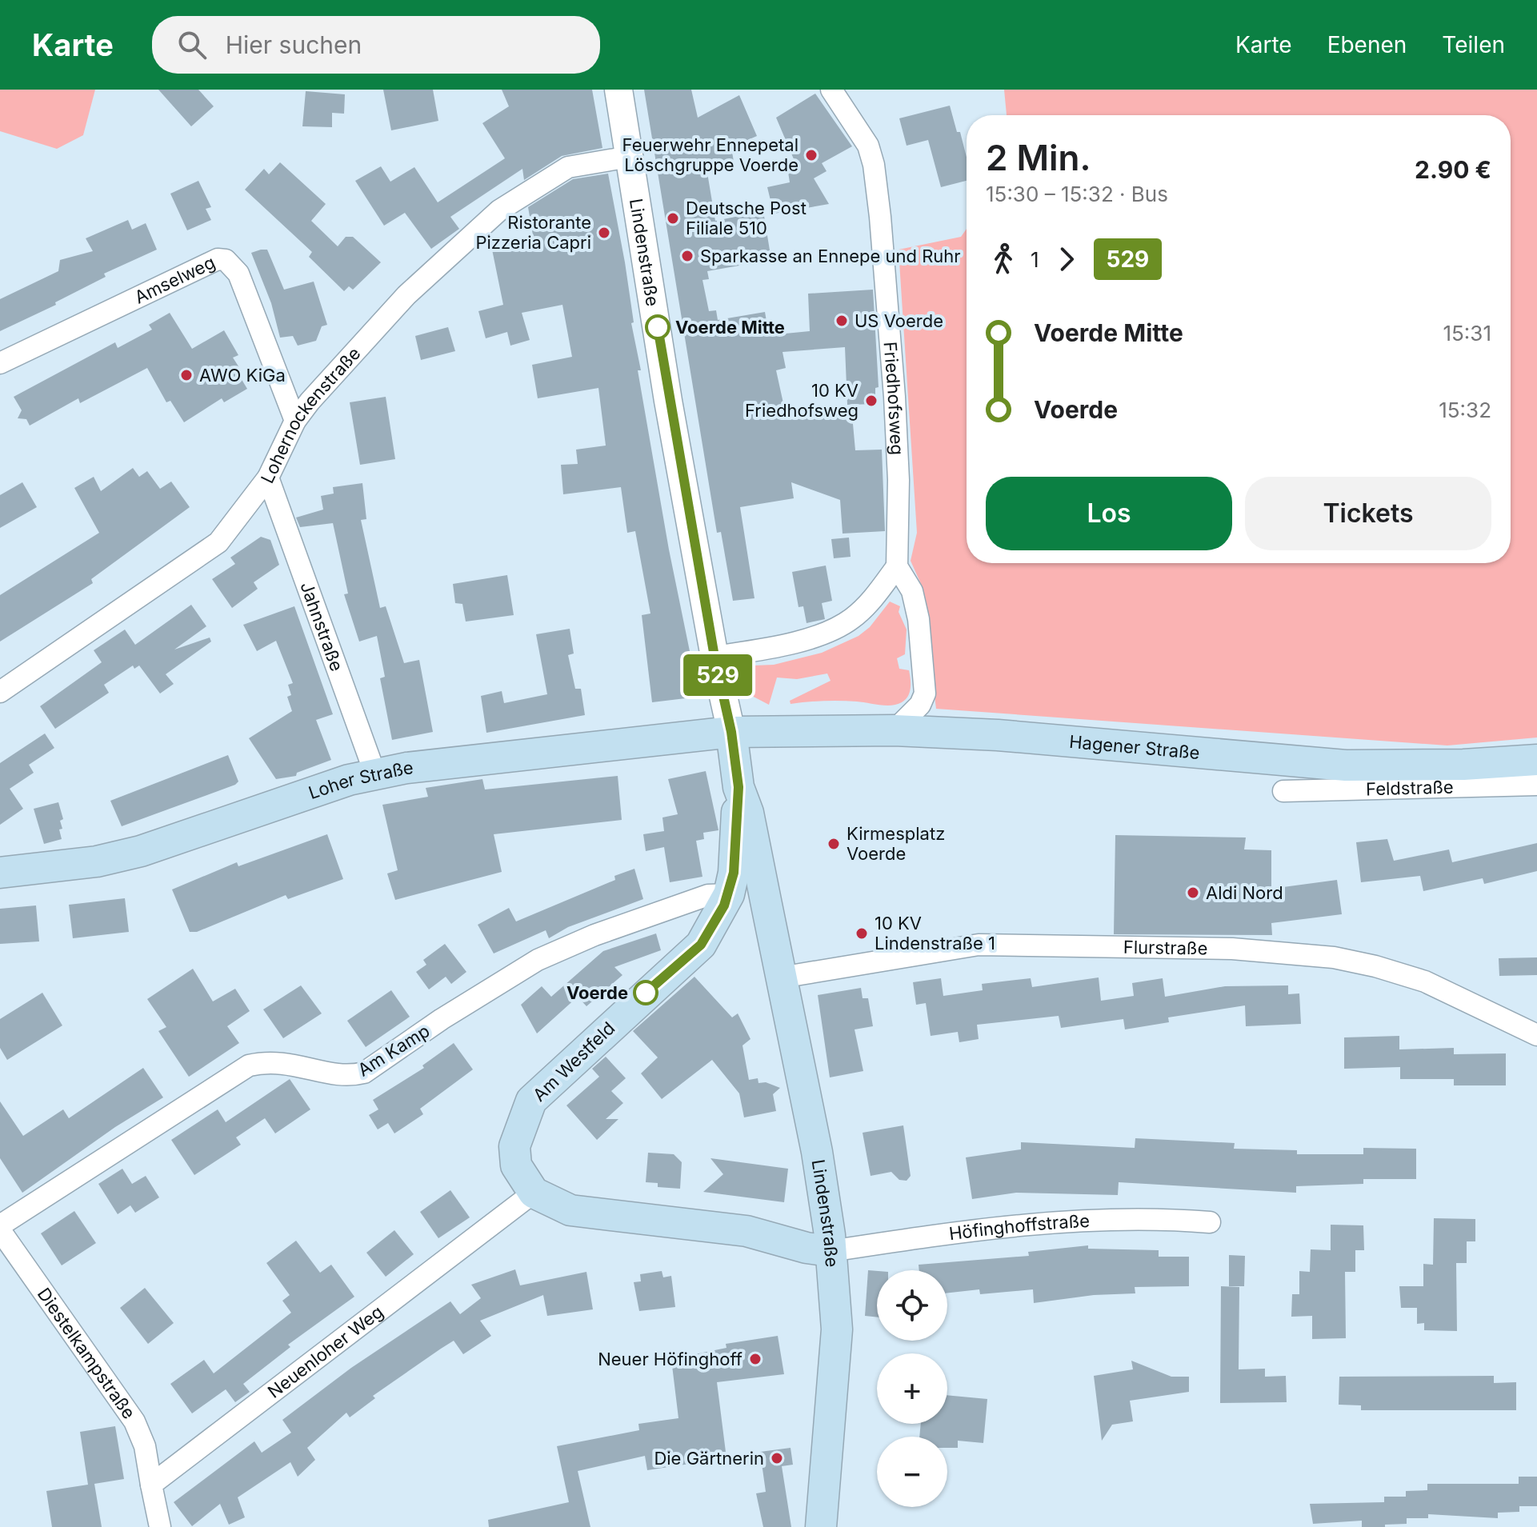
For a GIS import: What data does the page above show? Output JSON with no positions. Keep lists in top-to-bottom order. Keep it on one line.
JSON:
{"streets":{"main road":["Lindenstraße","Hagener Straße","Loher Straße","Am Westfeld"],"street":["Amselweg","Friedhofsweg","Lohernockenstraße","Jahnstraße","Feldstraße","Flurstraße","Am Kamp","Höfinghoffstraße","Neuenloher Weg","Diestelkampstraße"]},"crossings":[["Lindenstraße","Lohernockenstraße"],["Lindenstraße","Hagener Straße"],["Lindenstraße","Loher Straße"],["Lindenstraße","Flurstraße"],["Lindenstraße","Am Westfeld"],["Lindenstraße","Höfinghoffstraße"],["Amselweg","Lohernockenstraße"],["Lohernockenstraße","Jahnstraße"],["Jahnstraße","Loher Straße"],["Hagener Straße","Loher Straße"],["Am Kamp","Am Westfeld"],["Am Kamp","Diestelkampstraße"],["Am Westfeld","Neuenloher Weg"],["Neuenloher Weg","Diestelkampstraße"]],"places":["Feuerwehr Ennepetal Löschgruppe Voerde","Deutsche Post Filiale 510","Ristorante Pizzeria Capri","Sparkasse an Ennepe und Ruhr","US Voerde","Voerde Mitte","AWO KiGa","10 KV Friedhofsweg","Kirmesplatz Voerde","Aldi Nord","10 KV Lindenstraße 1","Voerde","Neuer Höfinghoff","Die Gärtnerin"],"lines":["bus line 529"],"page":{"header":"Karte","search":"Hier suchen","nav":["Karte","Ebenen","Teilen"],"on_map":"529","heading":["2 Min.","15:30 – 15:32 · Bus","2.90 €"],"legs":["1","529"],"list":[{"name":"Voerde Mitte","value":"15:31"},{"name":"Voerde","value":"15:32"}],"buttons":["Los","Tickets"],"map_buttons":["+","−"]}}
